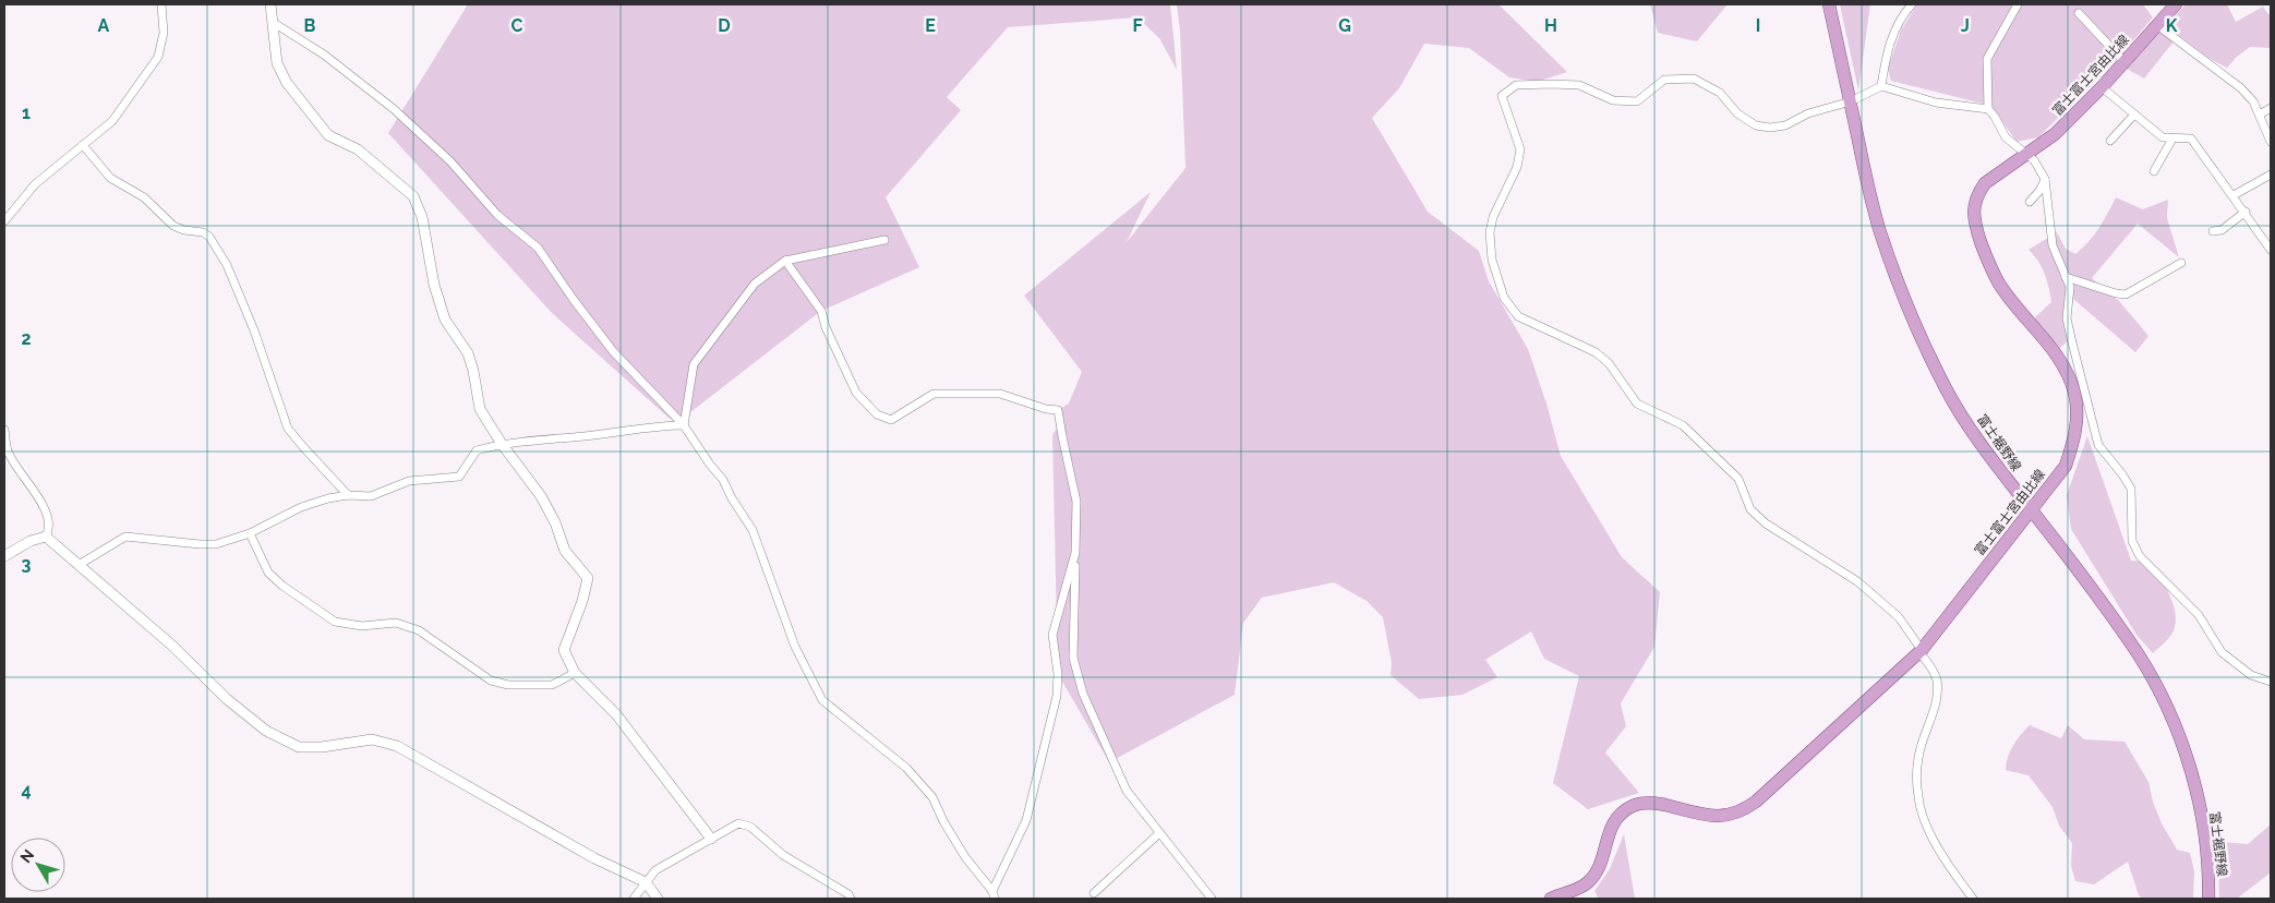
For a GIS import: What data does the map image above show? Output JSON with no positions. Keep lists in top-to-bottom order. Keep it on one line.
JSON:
{"streets":{"main road":["富士富士宮由比線","富士裾野線"]},"crossings":[["富士富士宮由比線","富士裾野線"]],"north":"top left","grid":{"columns":["A","B","C","D","E","F","G","H","I","J","K"],"rows":["1","2","3","4"]}}
